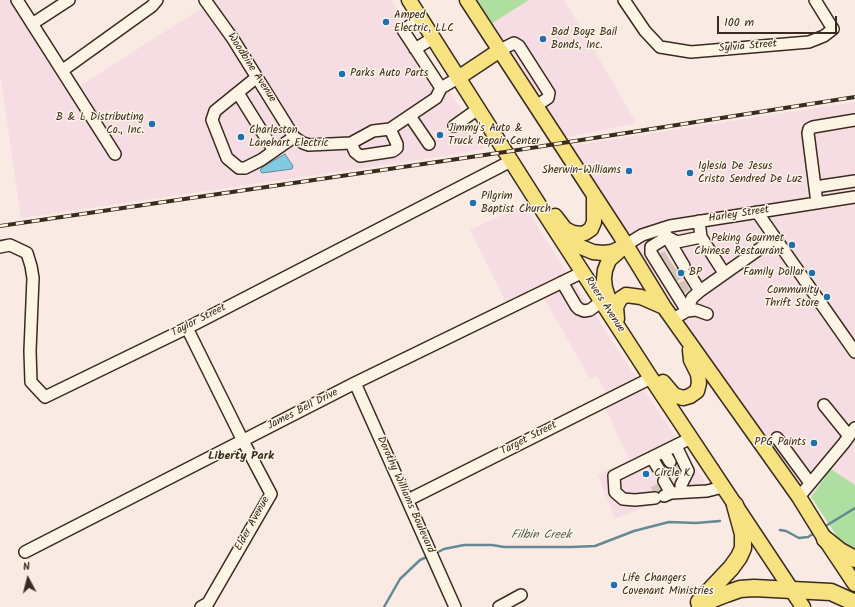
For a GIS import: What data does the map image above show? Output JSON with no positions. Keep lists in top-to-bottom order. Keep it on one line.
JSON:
{"streets":{"main road":["Rivers Avenue"],"street":["Sylvia Street","Woodbine Avenue","Harley Street","Taylor Street","James Bell Drive","Target Street","Dorothy Williams Boulevard","Elder Avenue"]},"crossings":[["Rivers Avenue","Taylor Street"],["Rivers Avenue","James Bell Drive"],["Rivers Avenue","Target Street"],["Taylor Street","Elder Avenue"],["James Bell Drive","Dorothy Williams Boulevard"],["James Bell Drive","Elder Avenue"],["Target Street","Dorothy Williams Boulevard"]],"districts":["Liberty Park"],"water":["Filbin Creek"],"places":["Amped Electric, LLC","Bad Boyz Bail Bonds, Inc.","Parks Auto Parts","B & L Distributing Co., Inc.","Jimmy's Auto & Truck Repair Center","Charleston Lanehart Electric","Sherwin-Williams","Iglesia De Jesus Cristo Sendred De Luz","Pilgrim Baptist Church","Peking Gourmet Chinese Restaurant","BP","Family Dollar","Community Thrift Store","PPG Paints","Circle K","Life Changers Covenant Ministries"],"scale_bar":"100 m","north":"top"}
